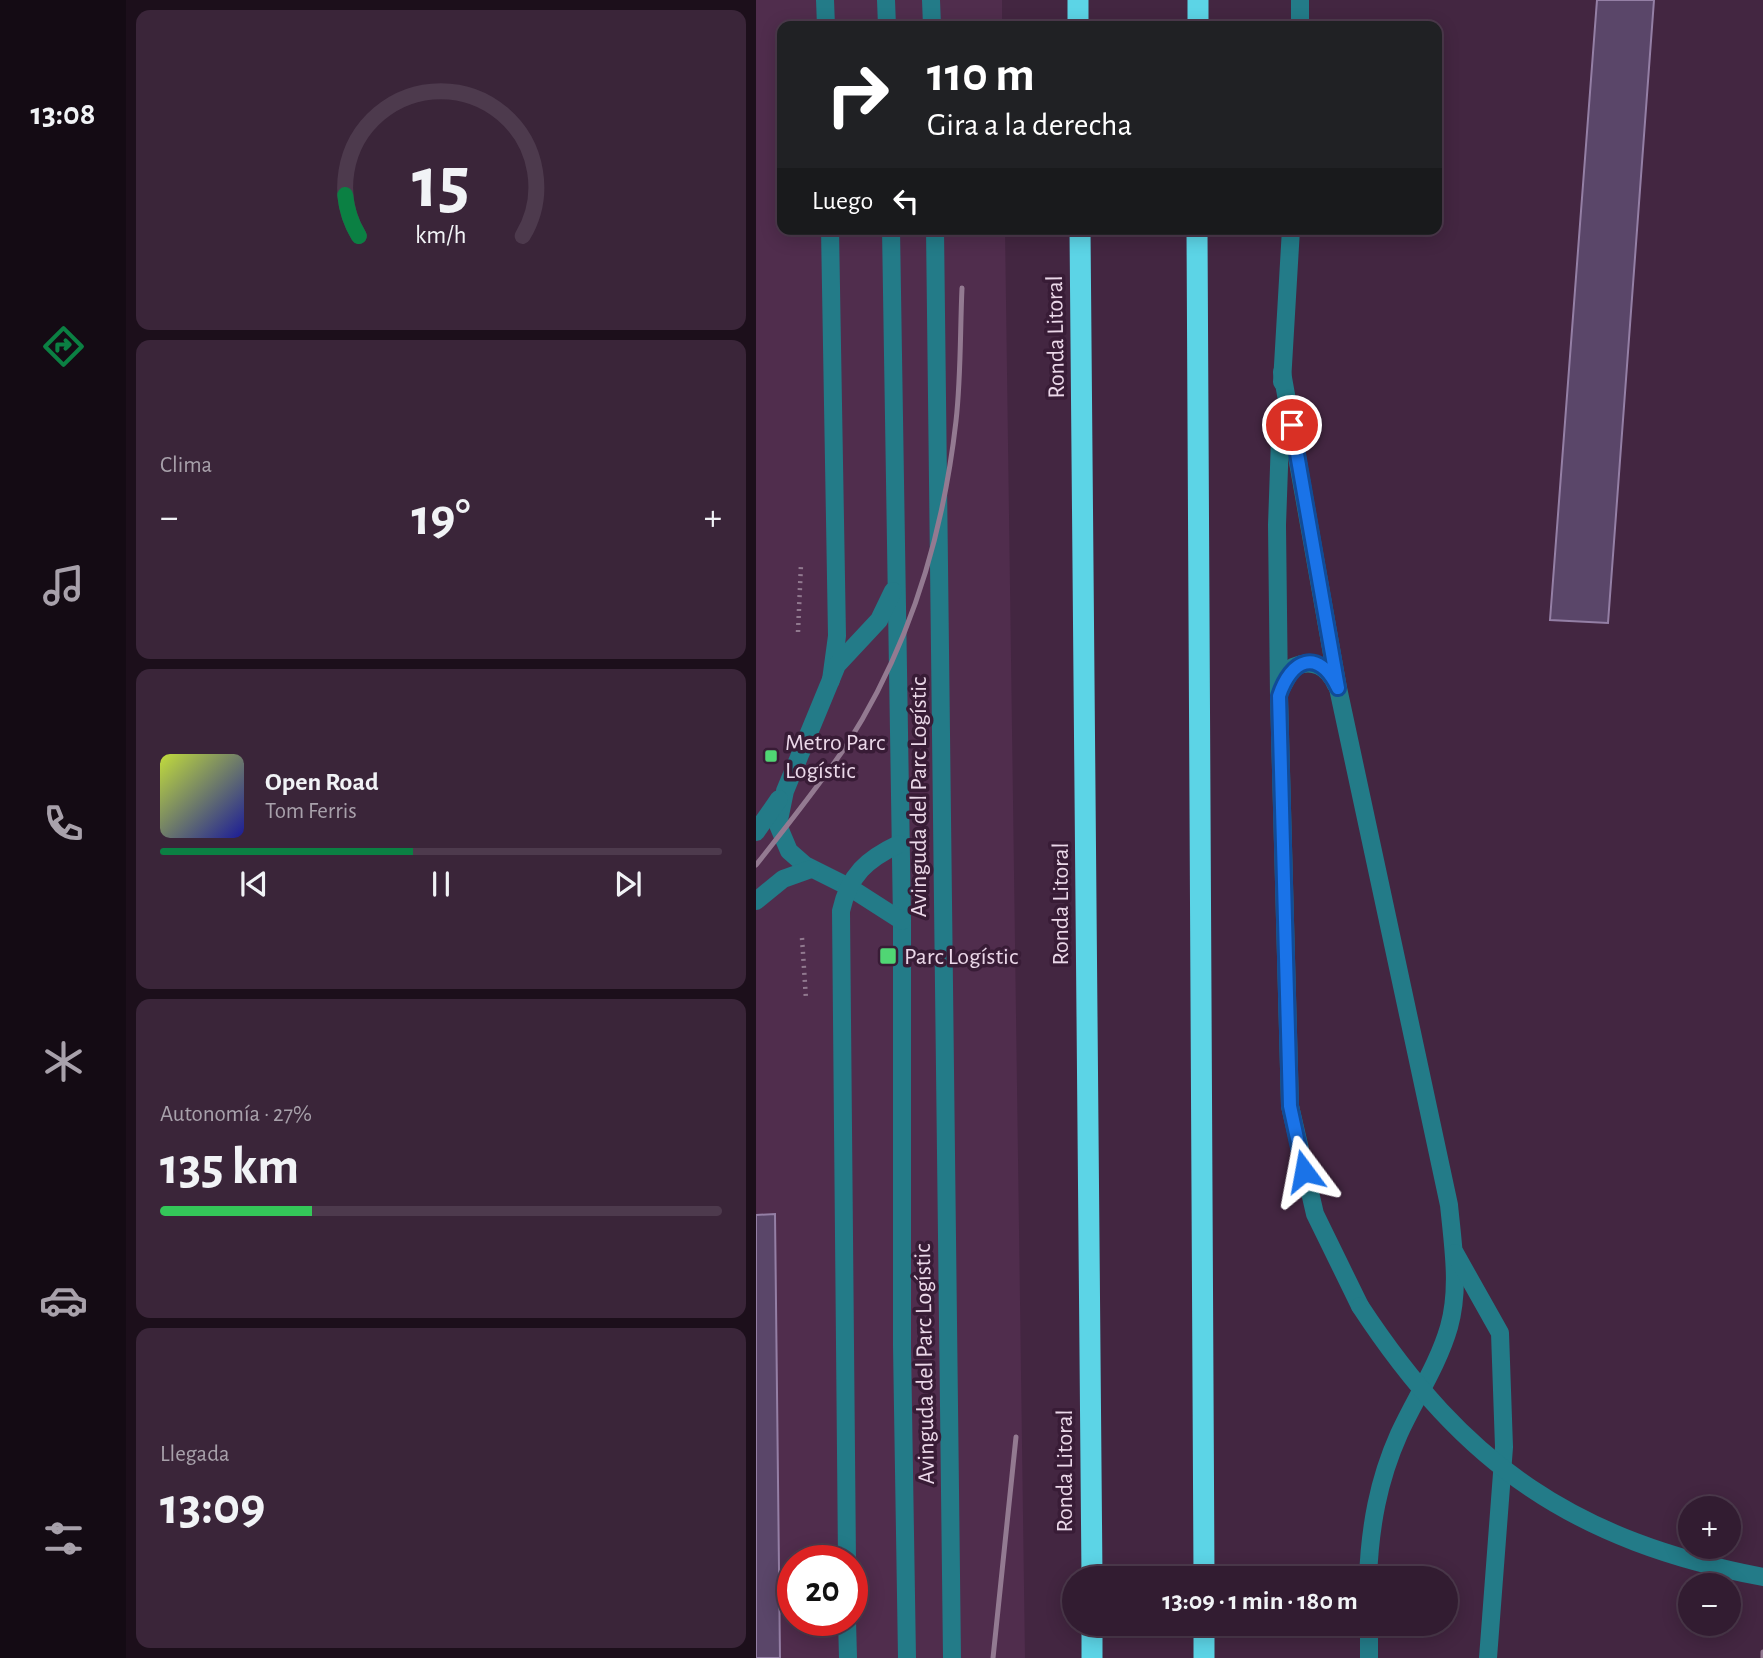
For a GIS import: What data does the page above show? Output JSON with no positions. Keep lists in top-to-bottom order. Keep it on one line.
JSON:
{"streets":{"highway":["Ronda Litoral"],"street":["Avinguda del Parc Logístic"]},"places":{"transit":["Metro Parc Logístic","Parc Logístic"]},"page":{"tabs":"13:08","turn":["110 m","Gira a la derecha"],"then":"Luego","tile":["Clima",["Autonomía · 27%","135 km"],["Llegada","13:09"]],"heat":["−","19°","+"],"song":["Open Road","Tom Ferris"],"map_buttons":["+","−"],"limit":"20","trip":"13:09 · 1 min · 180 m","gauge":["15","km/h"]}}
